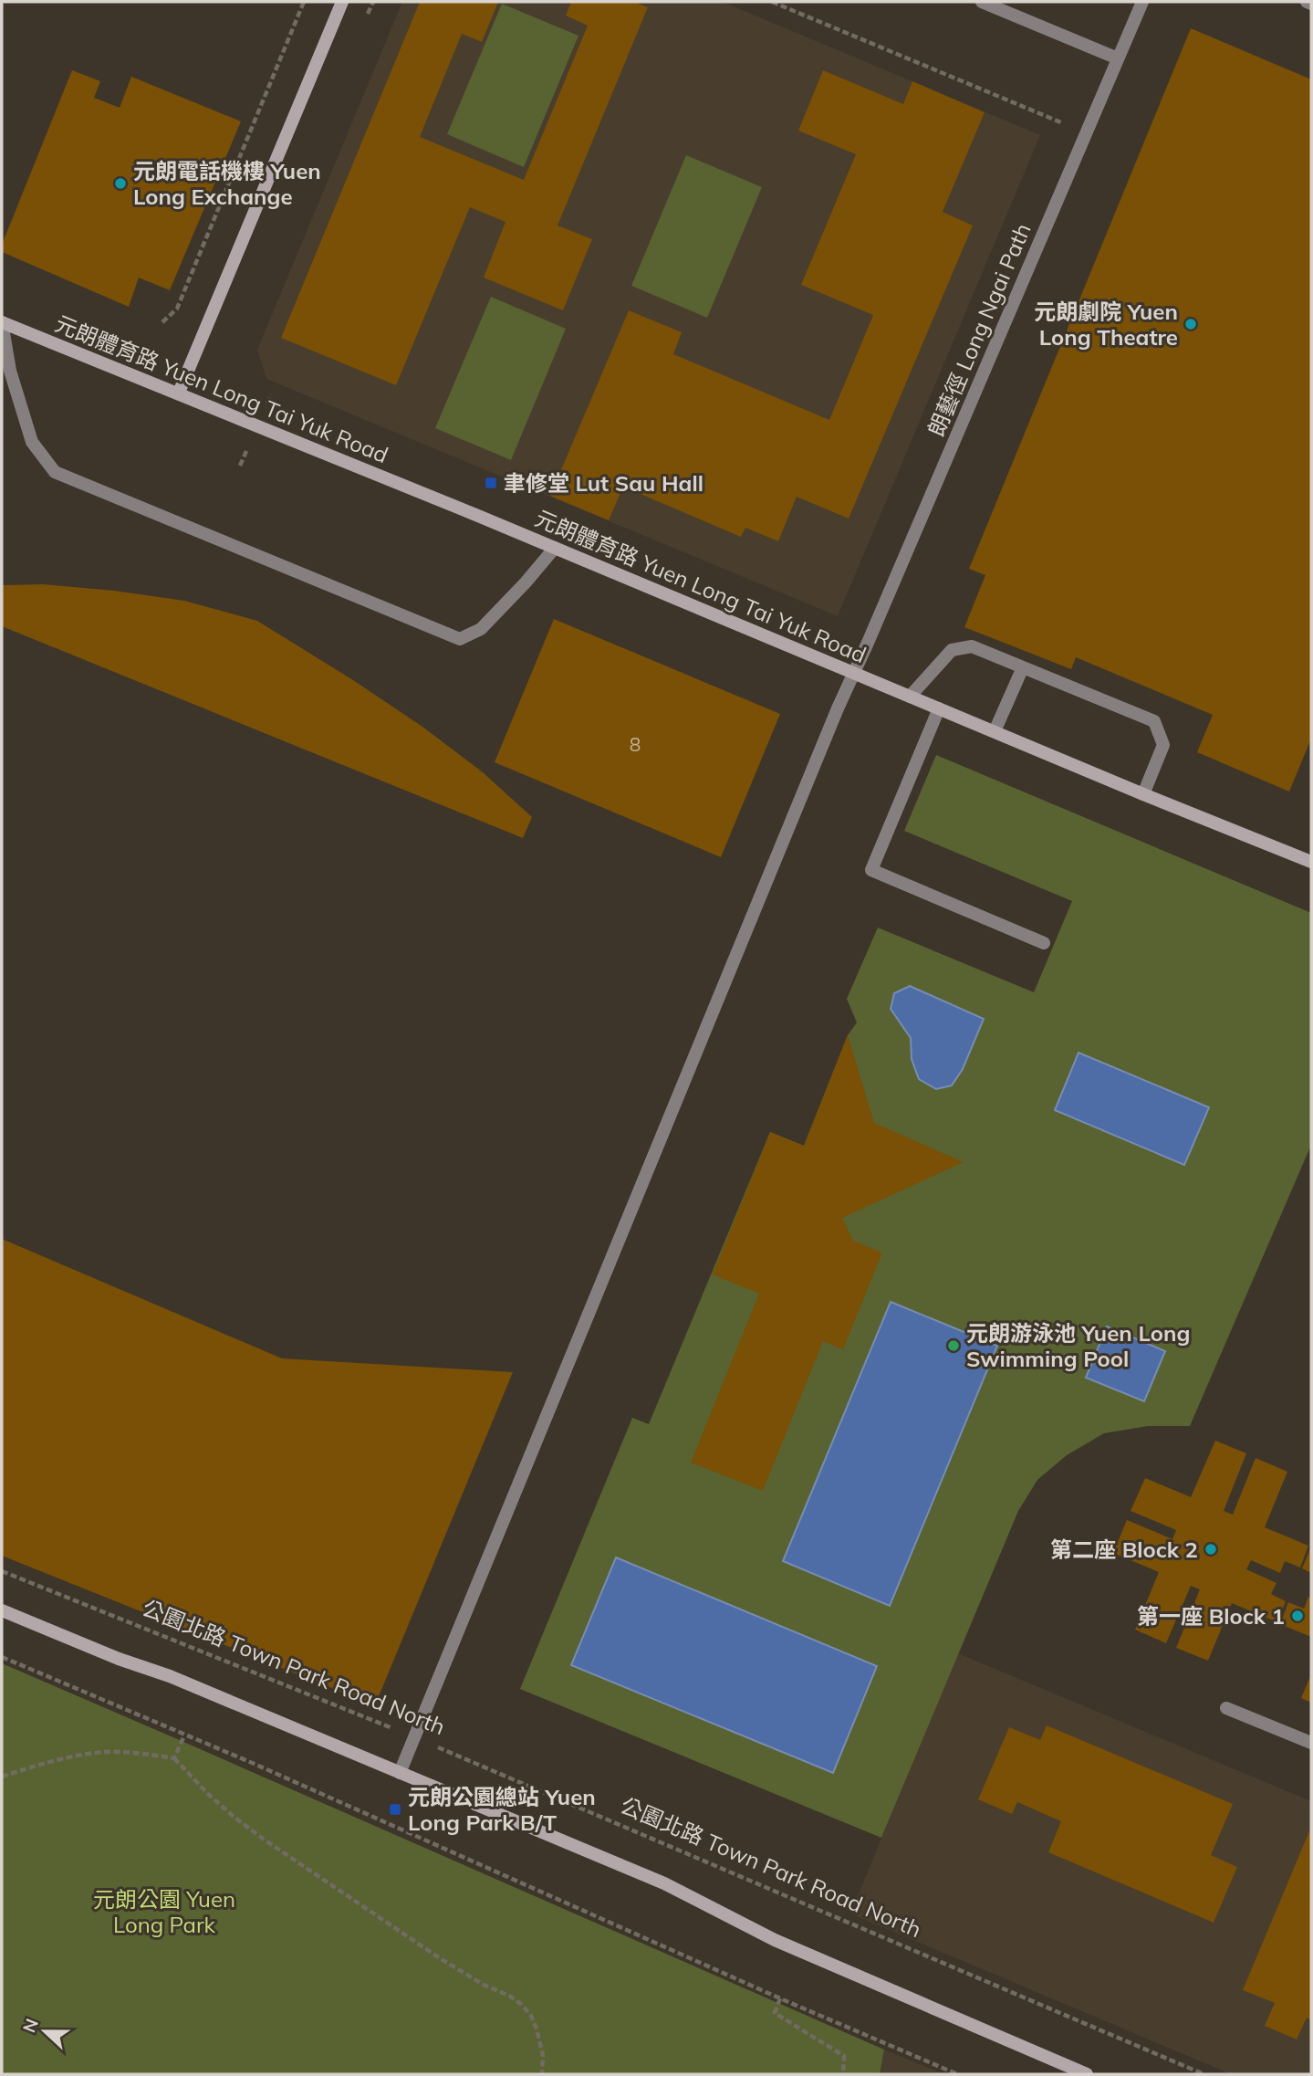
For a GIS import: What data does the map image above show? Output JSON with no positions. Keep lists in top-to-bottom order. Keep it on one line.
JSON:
{"streets":{"street":["朗藝徑 Long Ngai Path","元朗體育路 Yuen Long Tai Yuk Road"],"path":["公園北路 Town Park Road North"]},"crossings":[["朗藝徑 Long Ngai Path","元朗體育路 Yuen Long Tai Yuk Road"],["朗藝徑 Long Ngai Path","公園北路 Town Park Road North"]],"parks":["元朗公園 Yuen Long Park"],"places":{"other":["元朗電話機樓 Yuen Long Exchange","元朗劇院 Yuen Long Theatre","元朗游泳池 Yuen Long Swimming Pool","第二座 Block 2","第一座 Block 1"],"transit":["聿修堂 Lut Sau Hall","元朗公園總站 Yuen Long Park B/T"]},"house_numbers":["8"],"north":"left"}
